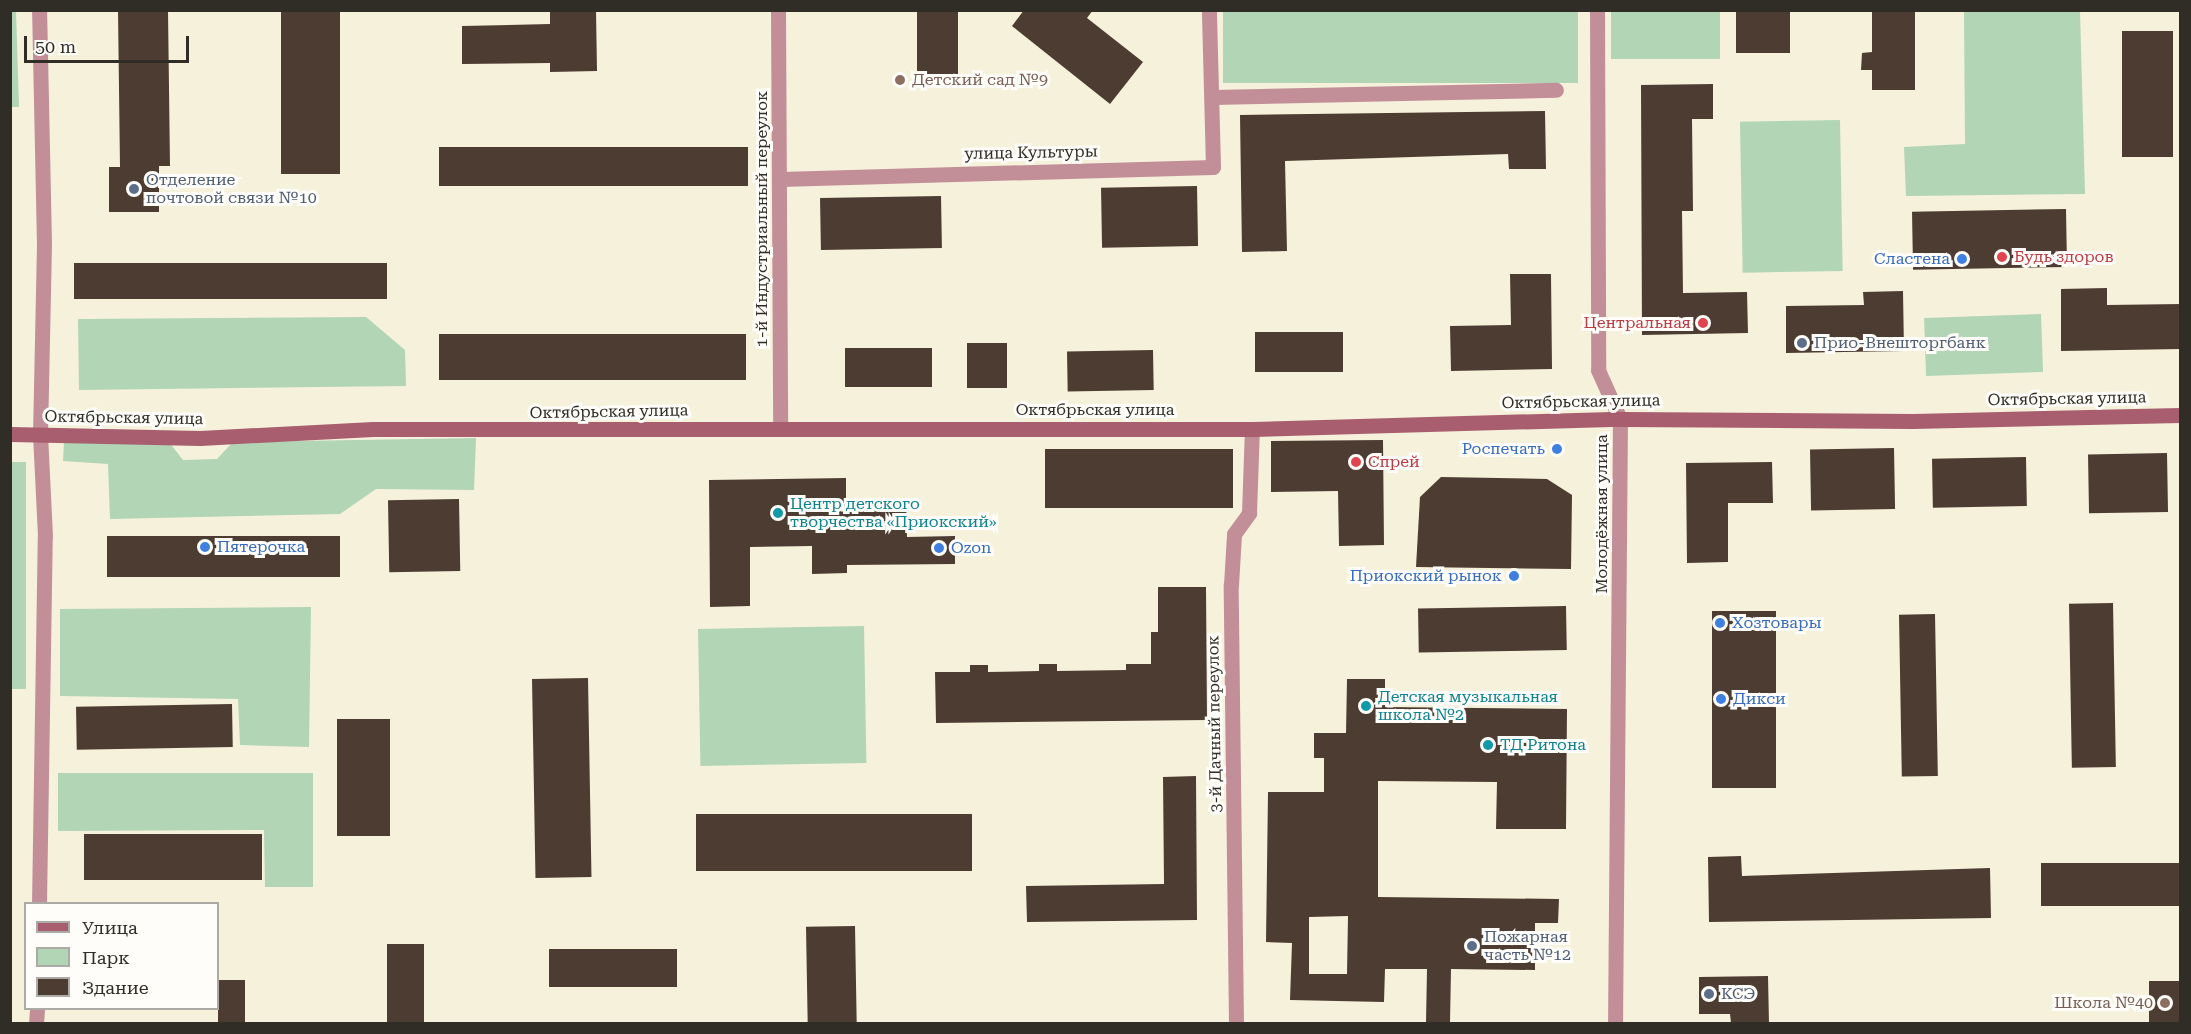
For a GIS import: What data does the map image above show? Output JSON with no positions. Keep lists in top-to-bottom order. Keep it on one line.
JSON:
{"streets":{"main road":["Октябрьская улица"],"street":["улица Культуры","1-й Индустриальный переулок","Молодёжная улица","3-й Дачный переулок"]},"crossings":[["улица Культуры","1-й Индустриальный переулок"],["1-й Индустриальный переулок","Октябрьская улица"],["Октябрьская улица","Молодёжная улица"],["Октябрьская улица","3-й Дачный переулок"]],"places":["Детский сад №9","Отделение почтовой связи №10","Будь здоров","Сластена","Центральная","Прио-Внешторгбанк","Роспечать","Спрей","Центр детского творчества «Приокский»","Пятерочка","Ozon","Приокский рынок","Хозтовары","Дикси","Детская музыкальная школа №2","ТД Ритона","Пожарная часть №12","КСЭ","Школа №40"],"legend":["Улица","Парк","Здание"],"scale_bar":"50 m"}
